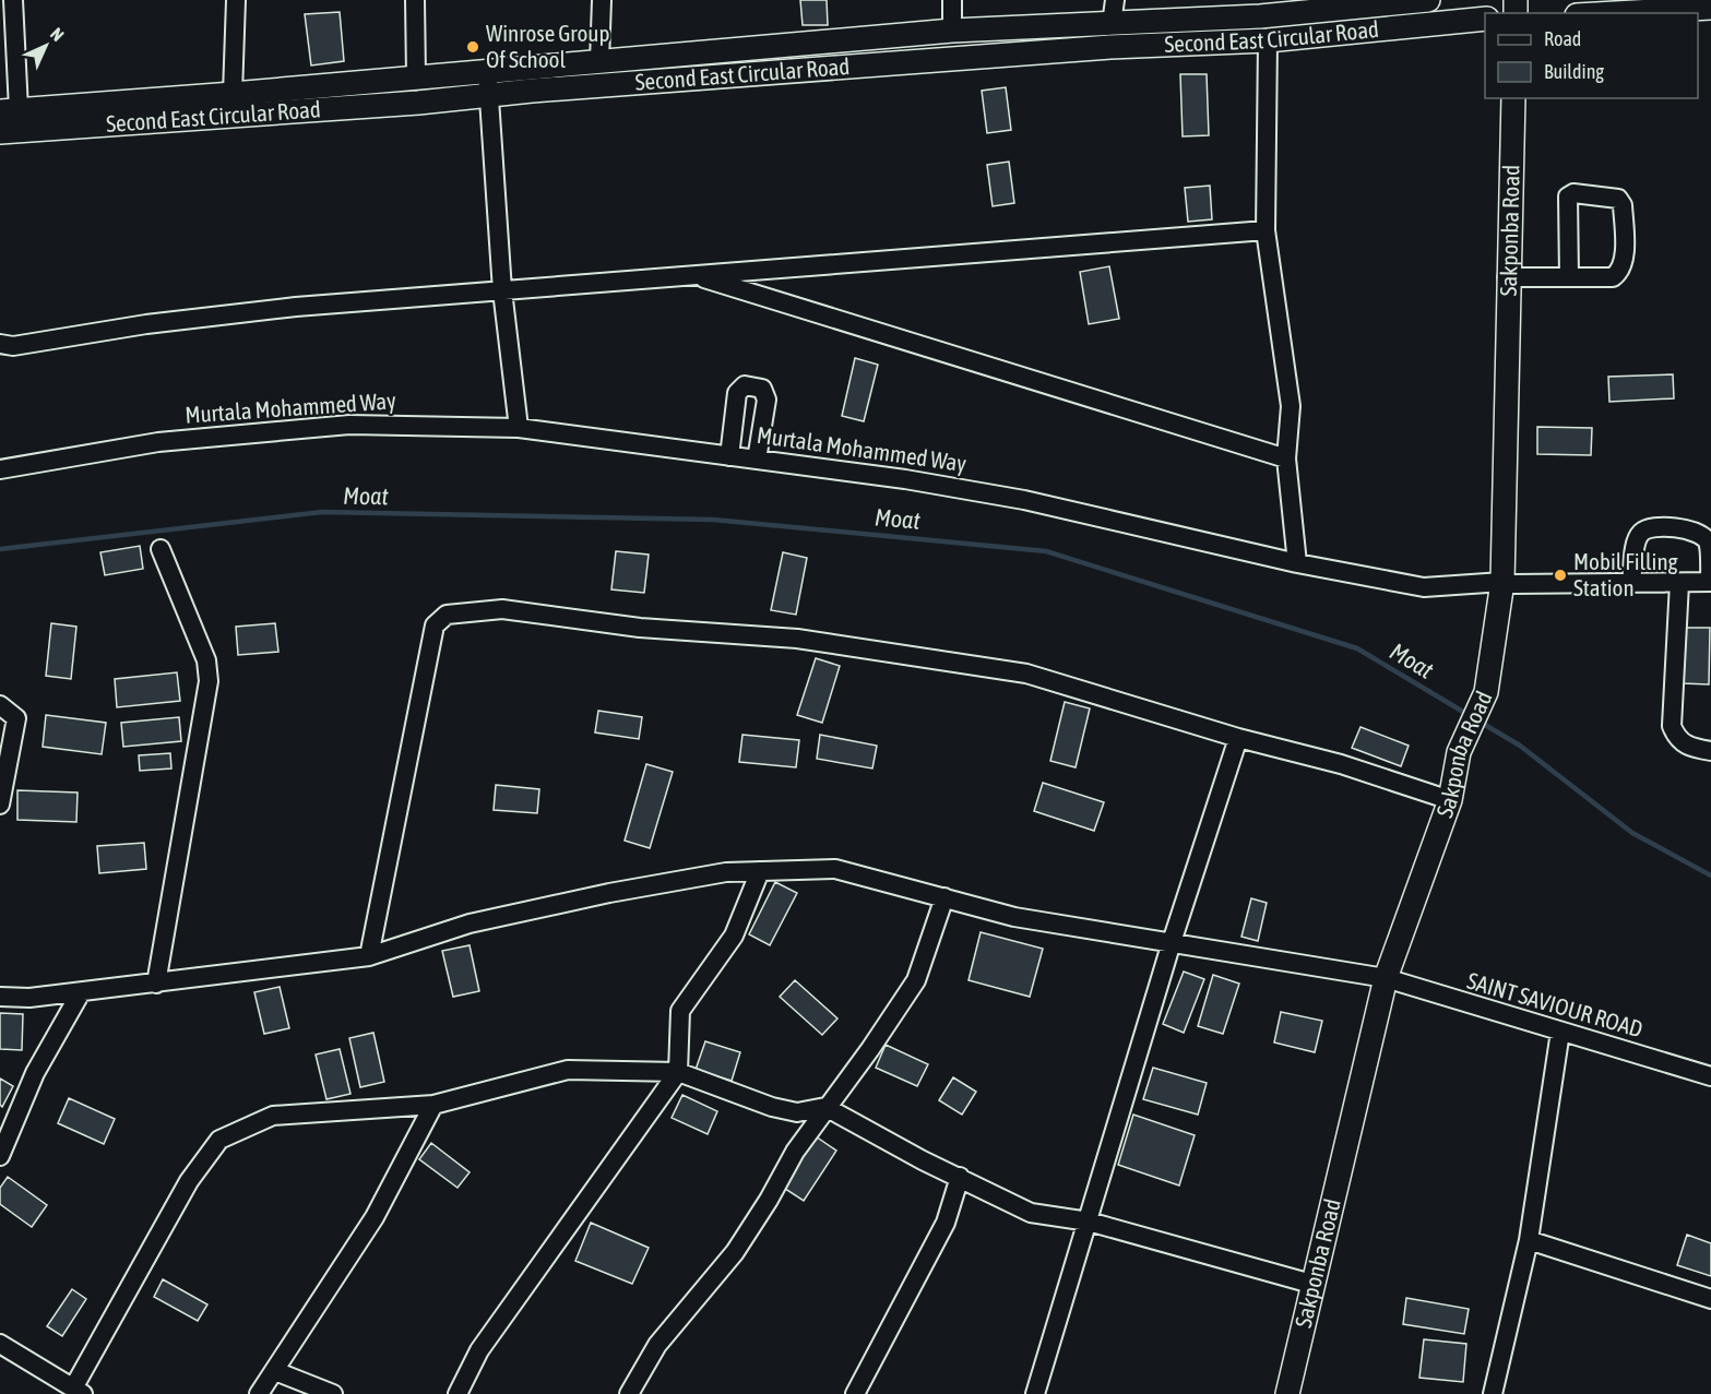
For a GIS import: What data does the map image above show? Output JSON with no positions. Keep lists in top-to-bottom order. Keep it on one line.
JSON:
{"streets":{"main road":["Second East Circular Road","Sakponba Road"],"street":["Murtala Mohammed Way","SAINT SAVIOUR ROAD"]},"crossings":[["Sakponba Road","Murtala Mohammed Way"],["Sakponba Road","SAINT SAVIOUR ROAD"]],"water":["Moat"],"places":["Winrose Group Of School","Mobil Filling Station"],"legend":["Road","Building"],"north":"top right"}
